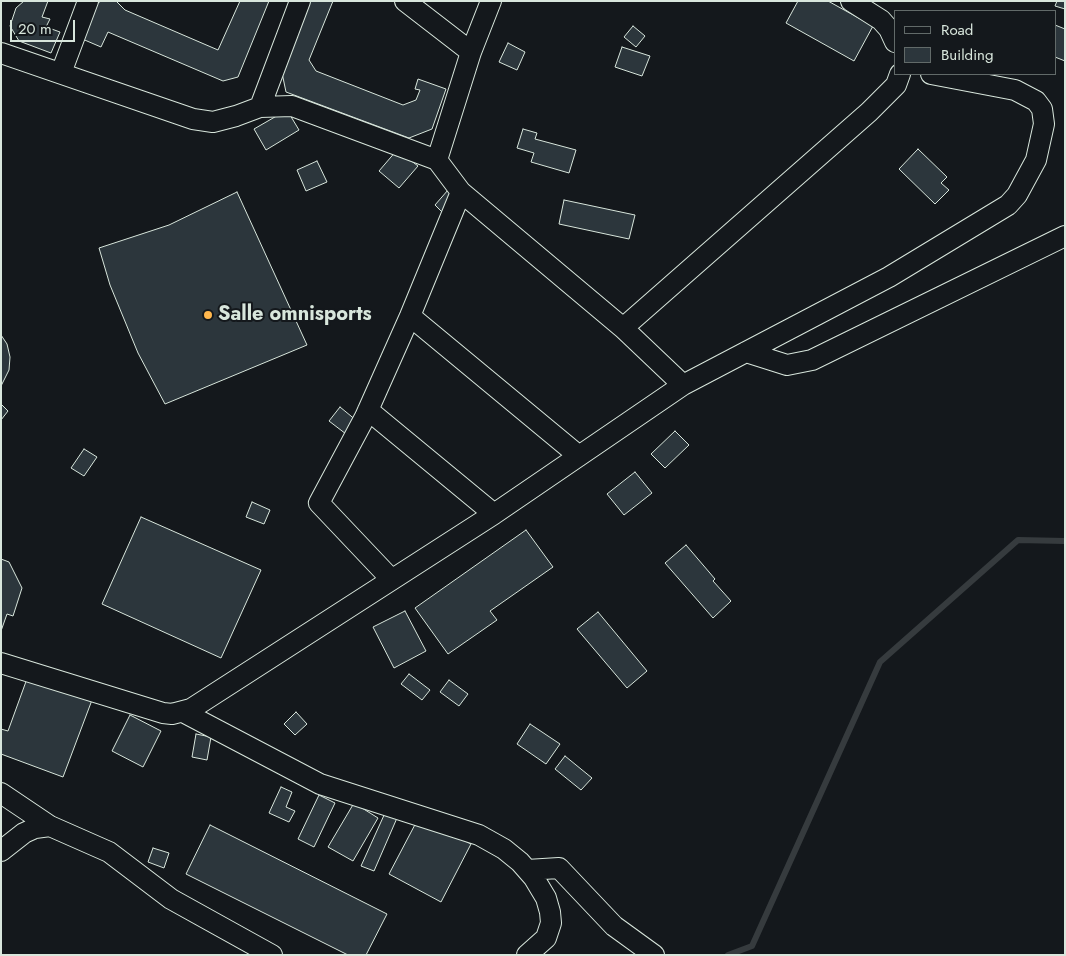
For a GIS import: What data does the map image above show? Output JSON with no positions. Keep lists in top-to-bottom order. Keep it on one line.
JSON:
{"places":["Salle omnisports"],"legend":["Road","Building"],"scale_bar":"20 m"}
